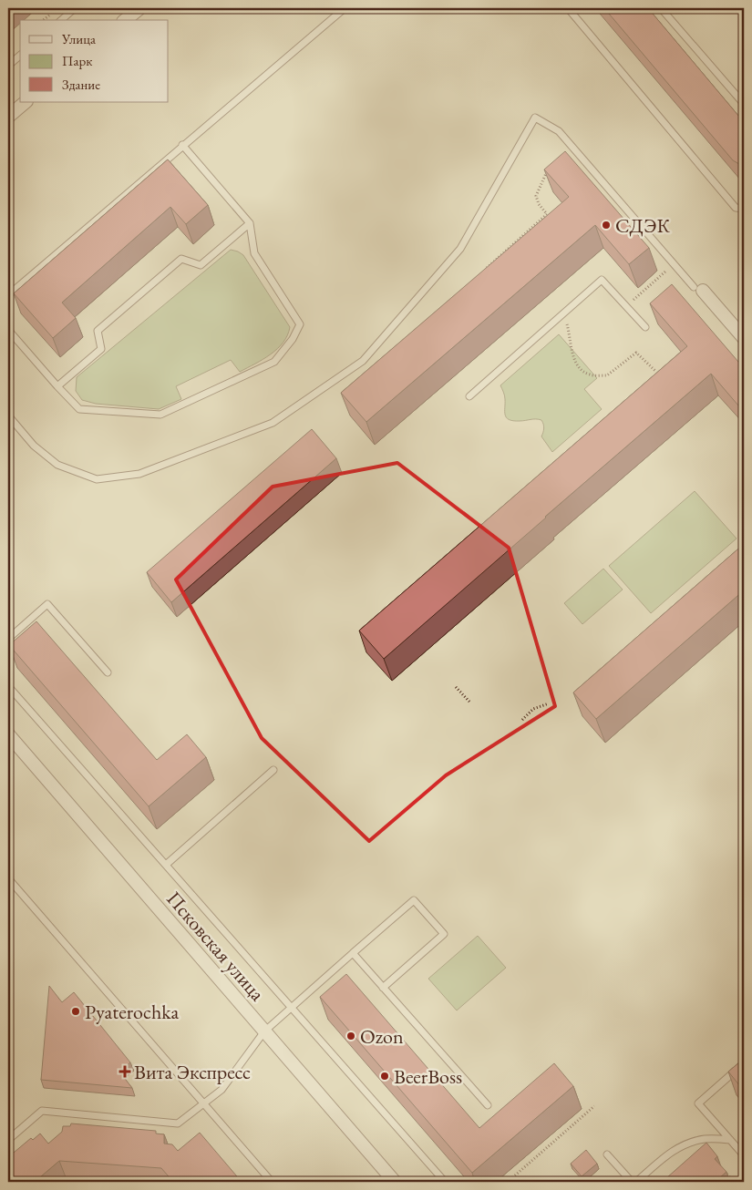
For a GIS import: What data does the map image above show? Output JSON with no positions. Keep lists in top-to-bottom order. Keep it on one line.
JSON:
{"streets":{"street":["Псковская улица"]},"places":{"other":["СДЭК","Pyaterochka","Ozon","BeerBoss"],"health":["Вита Экспресс"]},"legend":["Улица","Парк","Здание"]}
